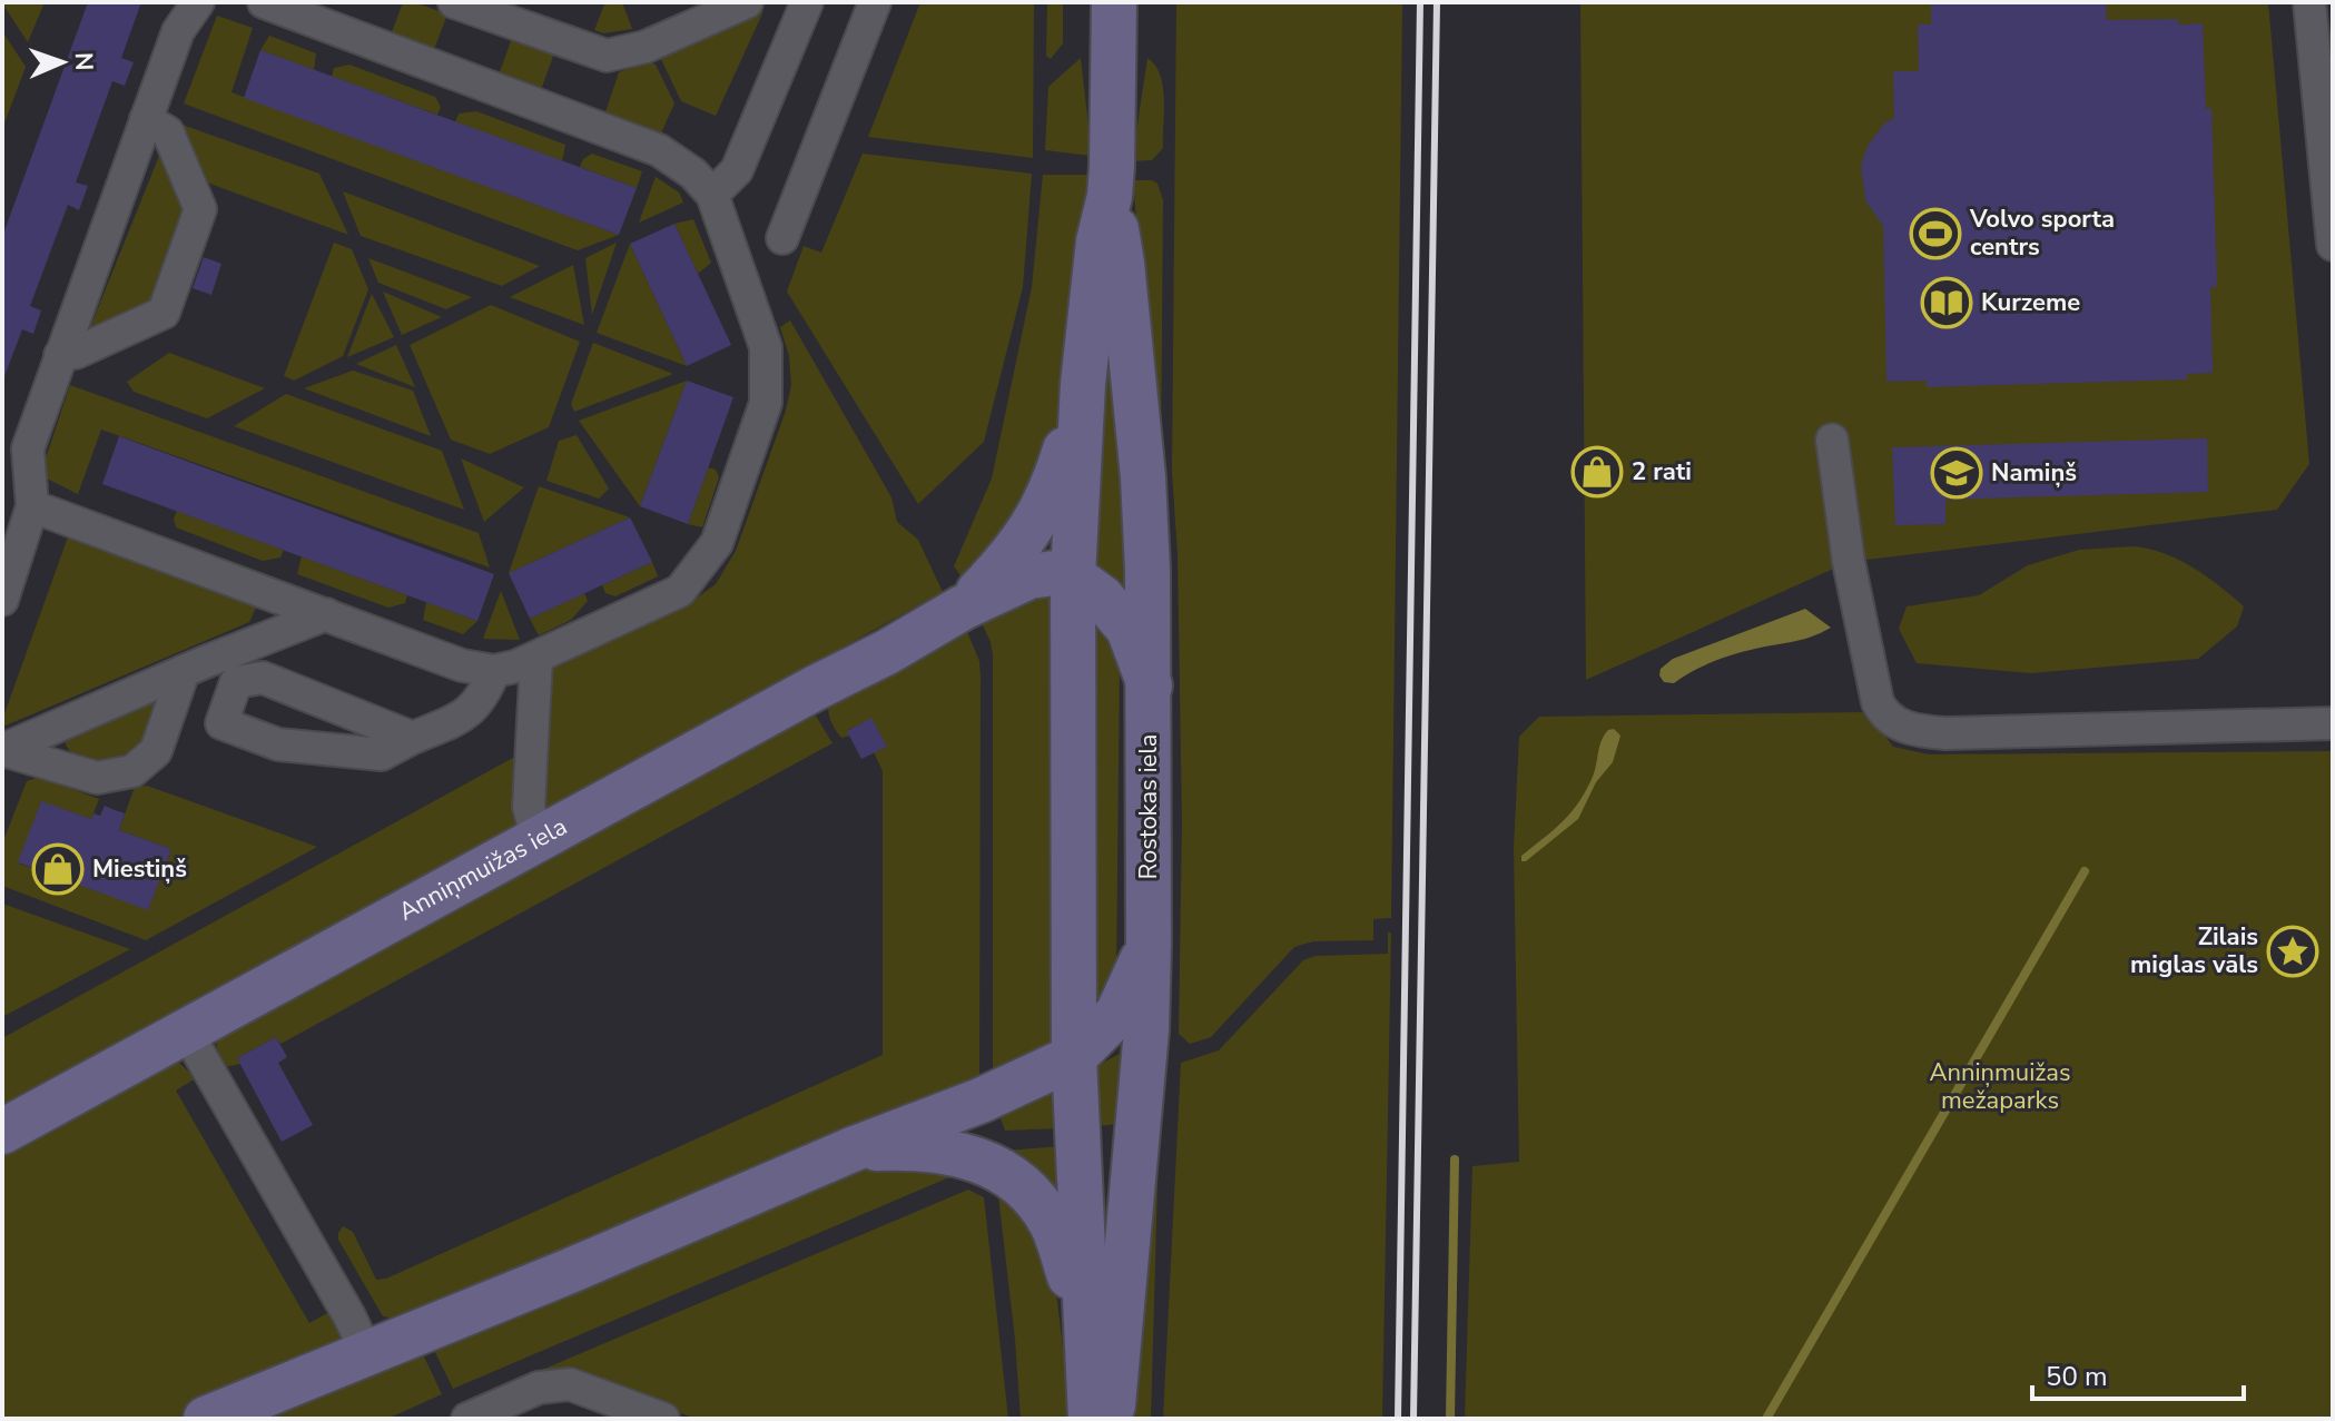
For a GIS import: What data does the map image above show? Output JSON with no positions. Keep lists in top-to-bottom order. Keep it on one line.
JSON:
{"streets":{"street":["Rostokas iela","Anniņmuižas iela"]},"crossings":[["Rostokas iela","Anniņmuižas iela"]],"parks":["Anniņmuižas mežaparks"],"places":{"sports":["Volvo sporta centrs"],"library":["Kurzeme"],"shop":["2 rati","Miestiņš"],"school or university":["Namiņš"],"place":["Zilais miglas vāls"]},"scale_bar":"50 m","north":"right"}
